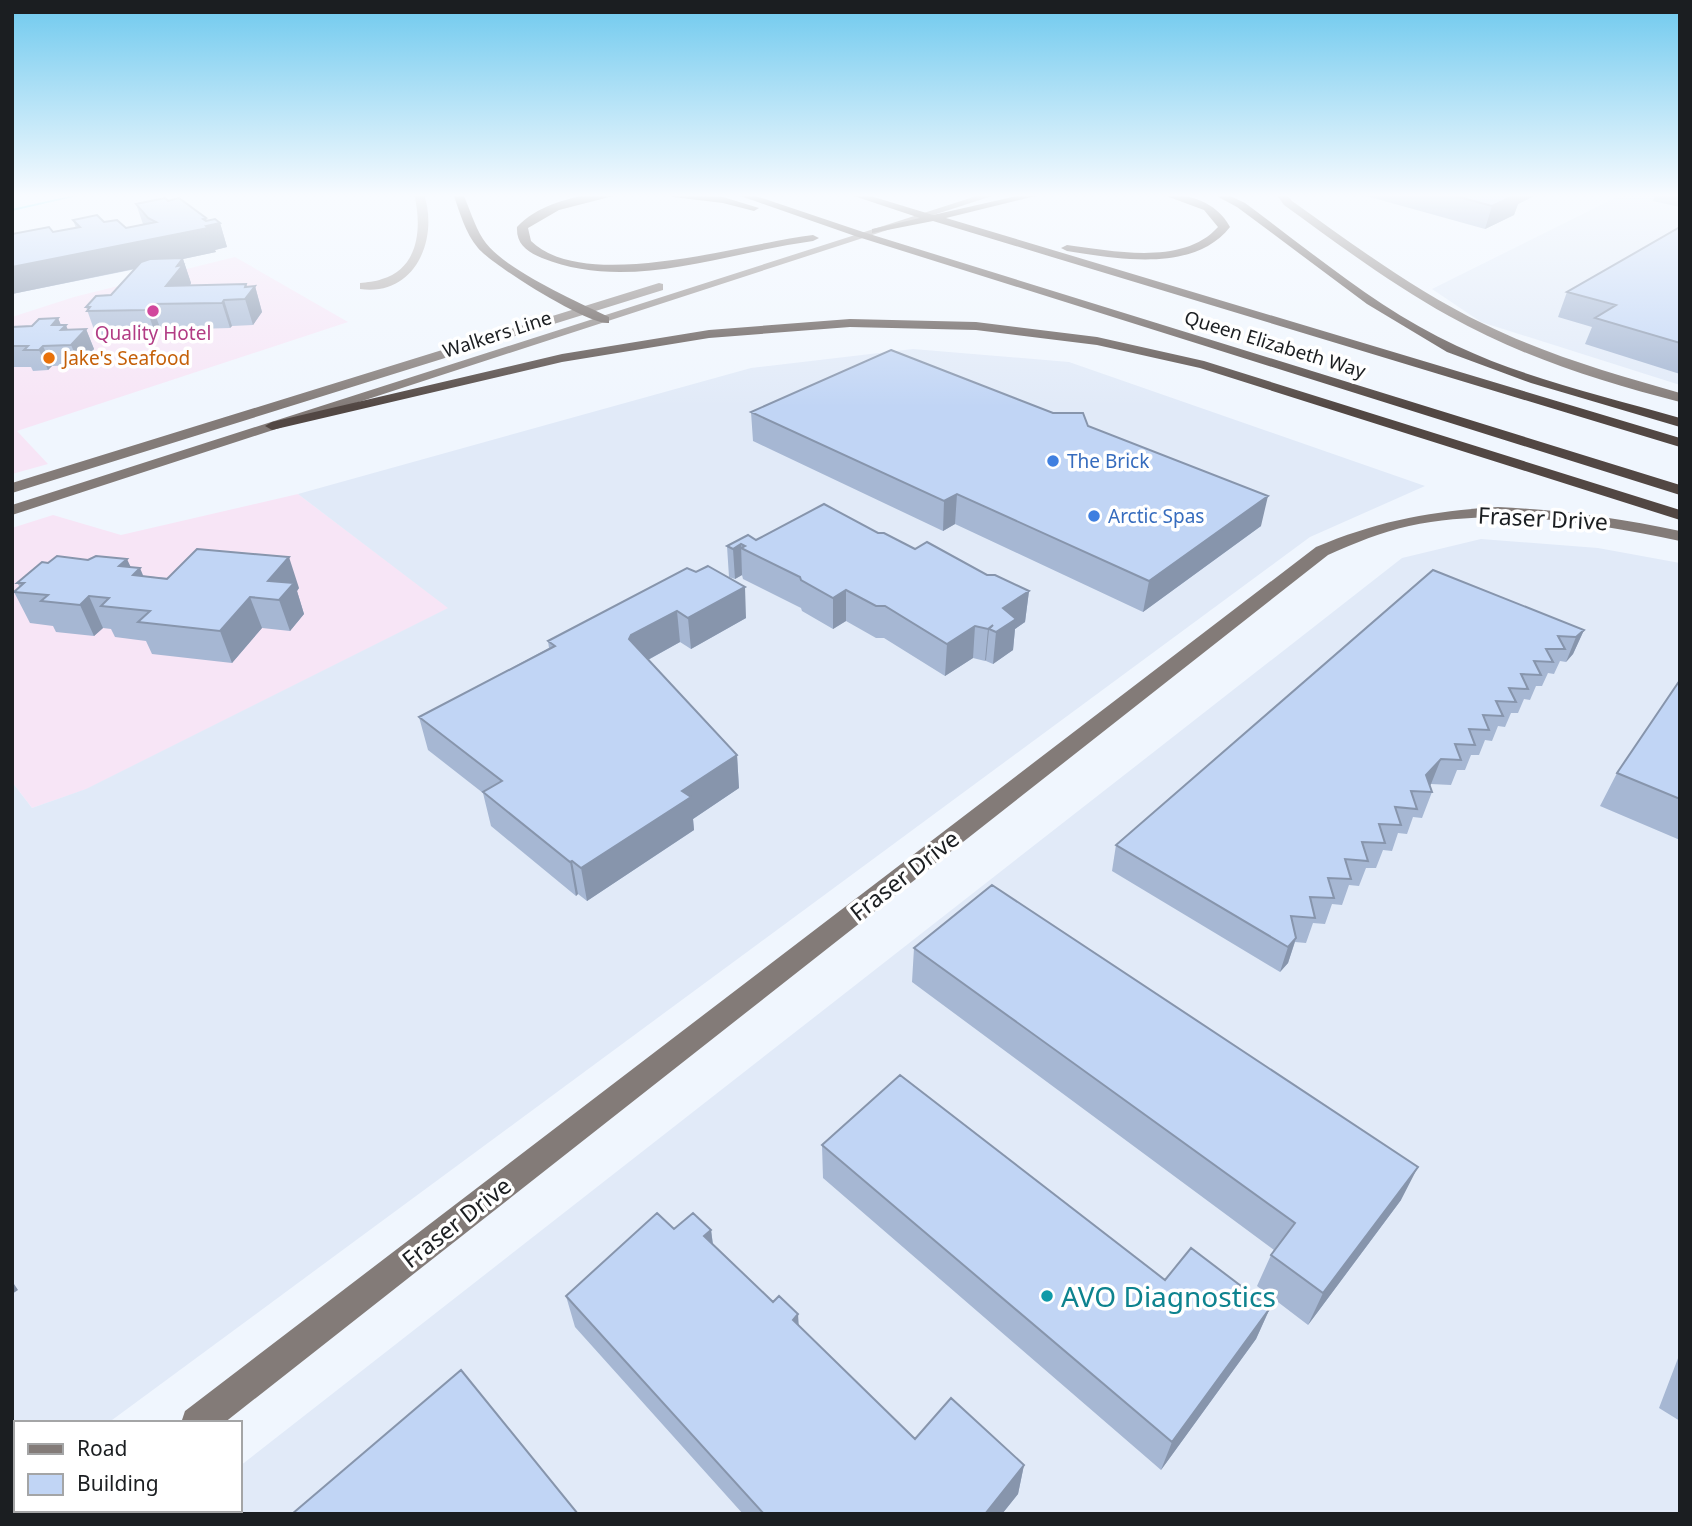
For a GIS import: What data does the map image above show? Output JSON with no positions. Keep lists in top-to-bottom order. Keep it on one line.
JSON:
{"streets":{"highway":["Queen Elizabeth Way"],"main road":["Walkers Line","Fraser Drive"]},"places":["Quality Hotel","Jake's Seafood","The Brick","Arctic Spas","AVO Diagnostics"],"legend":["Road","Building"]}
